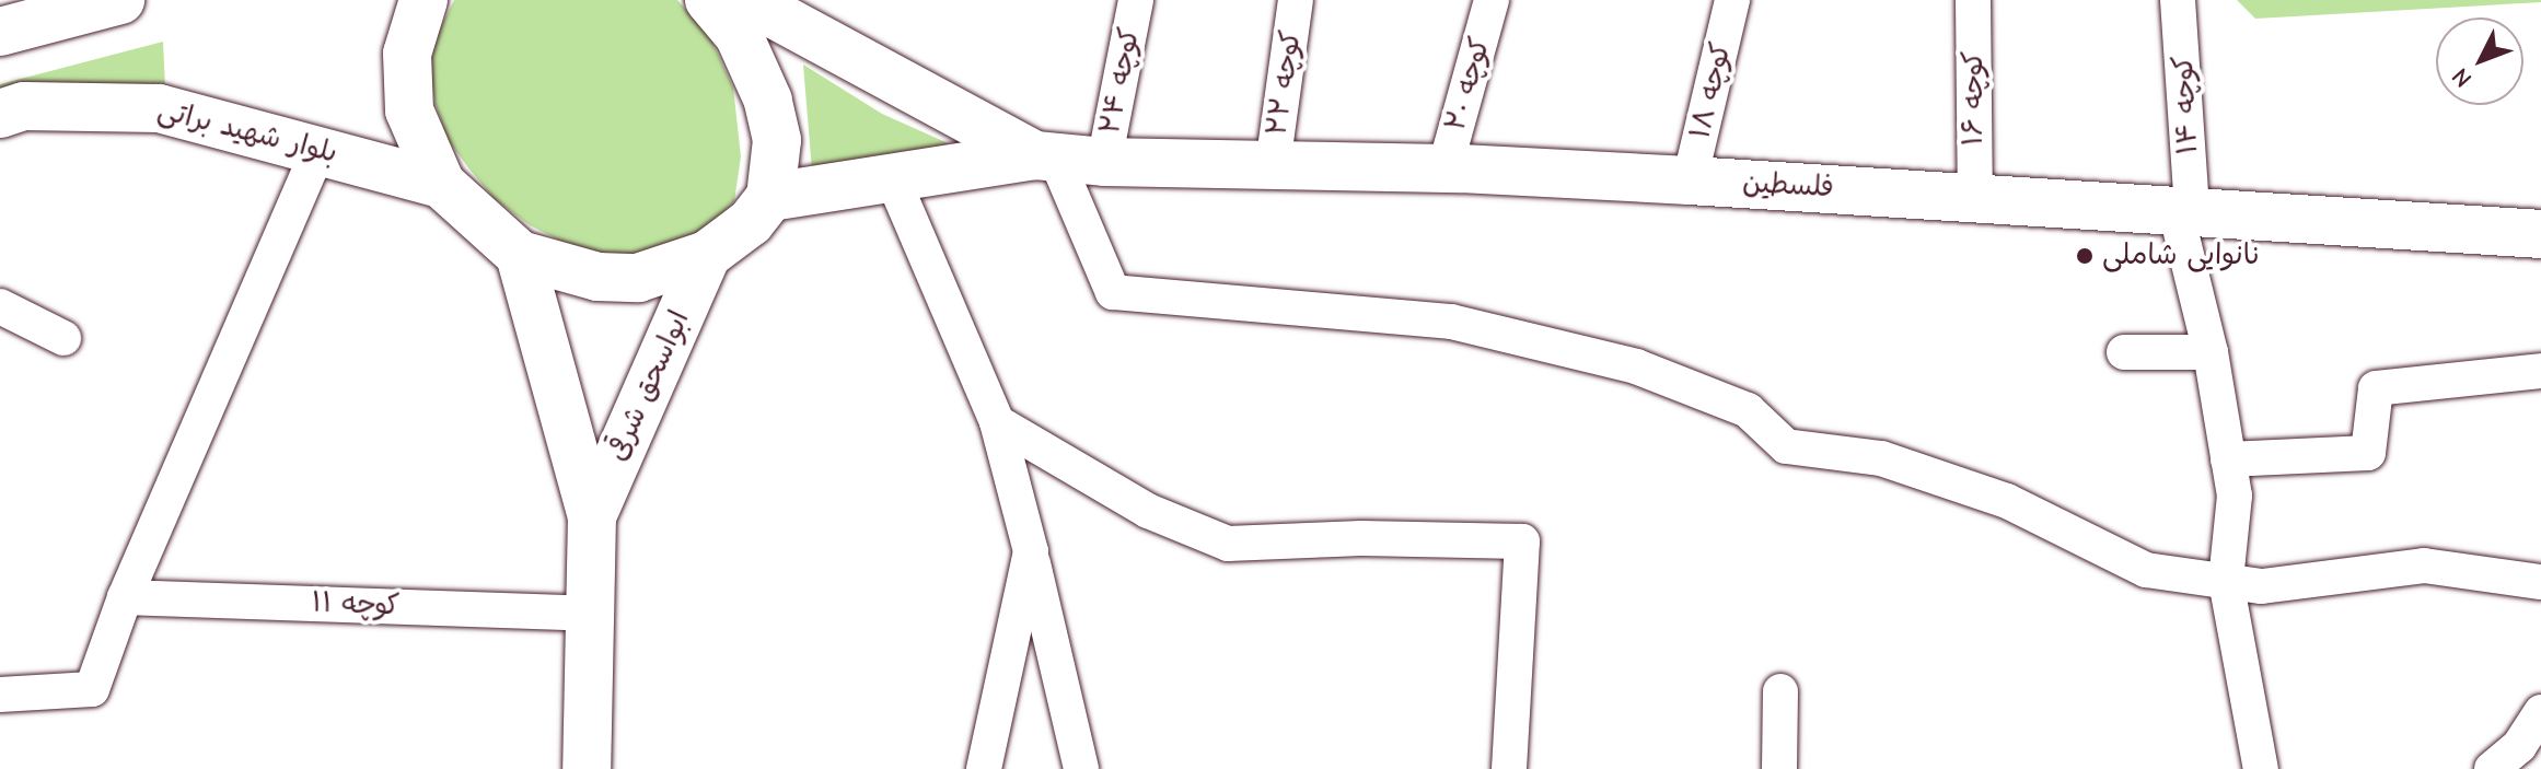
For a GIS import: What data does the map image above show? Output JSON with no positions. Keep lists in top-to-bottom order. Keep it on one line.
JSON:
{"streets":{"main road":["بلوار شهید براتی","فلسطین","ابواسحق شرقی"],"street":["کوچه ۲۴","کوچه ۲۲","کوچه ۲۰","کوچه ۱۸","کوچه ۱۶","کوچه ۱۴","کوچه ۱۱"]},"crossings":[["کوچه ۲۴","فلسطین"],["کوچه ۲۲","فلسطین"],["کوچه ۲۰","فلسطین"],["کوچه ۱۸","فلسطین"],["کوچه ۱۶","فلسطین"],["کوچه ۱۴","فلسطین"],["ابواسحق شرقی","کوچه ۱۱"]],"places":["نانوایی شاملی"],"north":"bottom left"}
